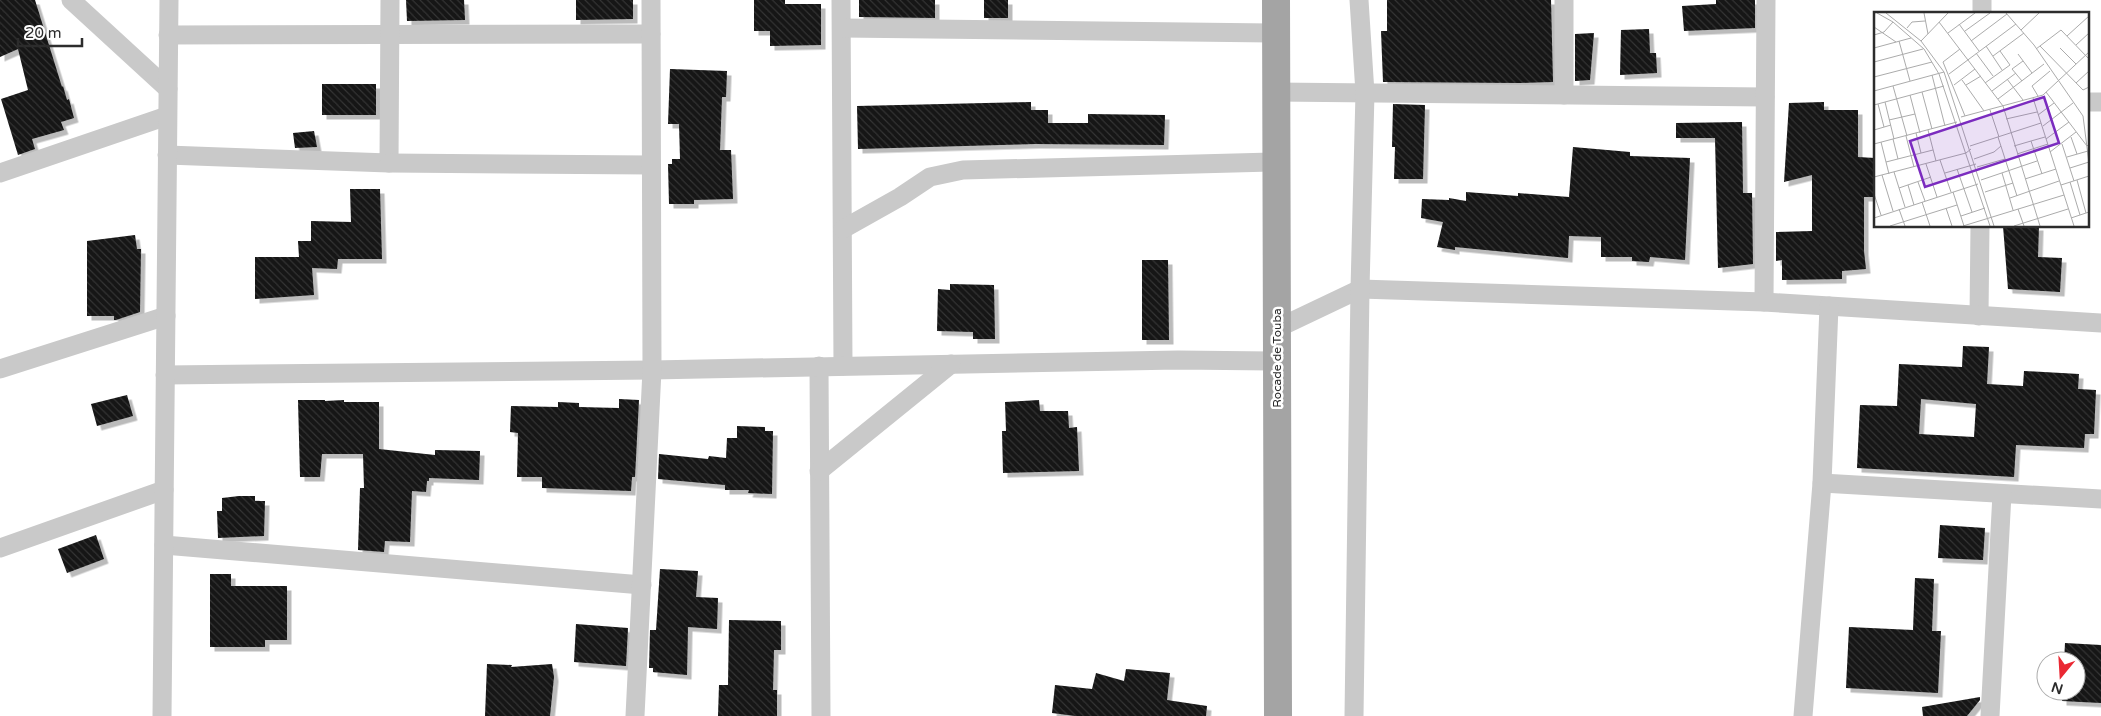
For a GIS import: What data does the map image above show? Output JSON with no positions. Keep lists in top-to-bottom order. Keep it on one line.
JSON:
{"streets":{"main road":["Rocade de Touba"]},"scale_bar":"20 m","north":"bottom"}
